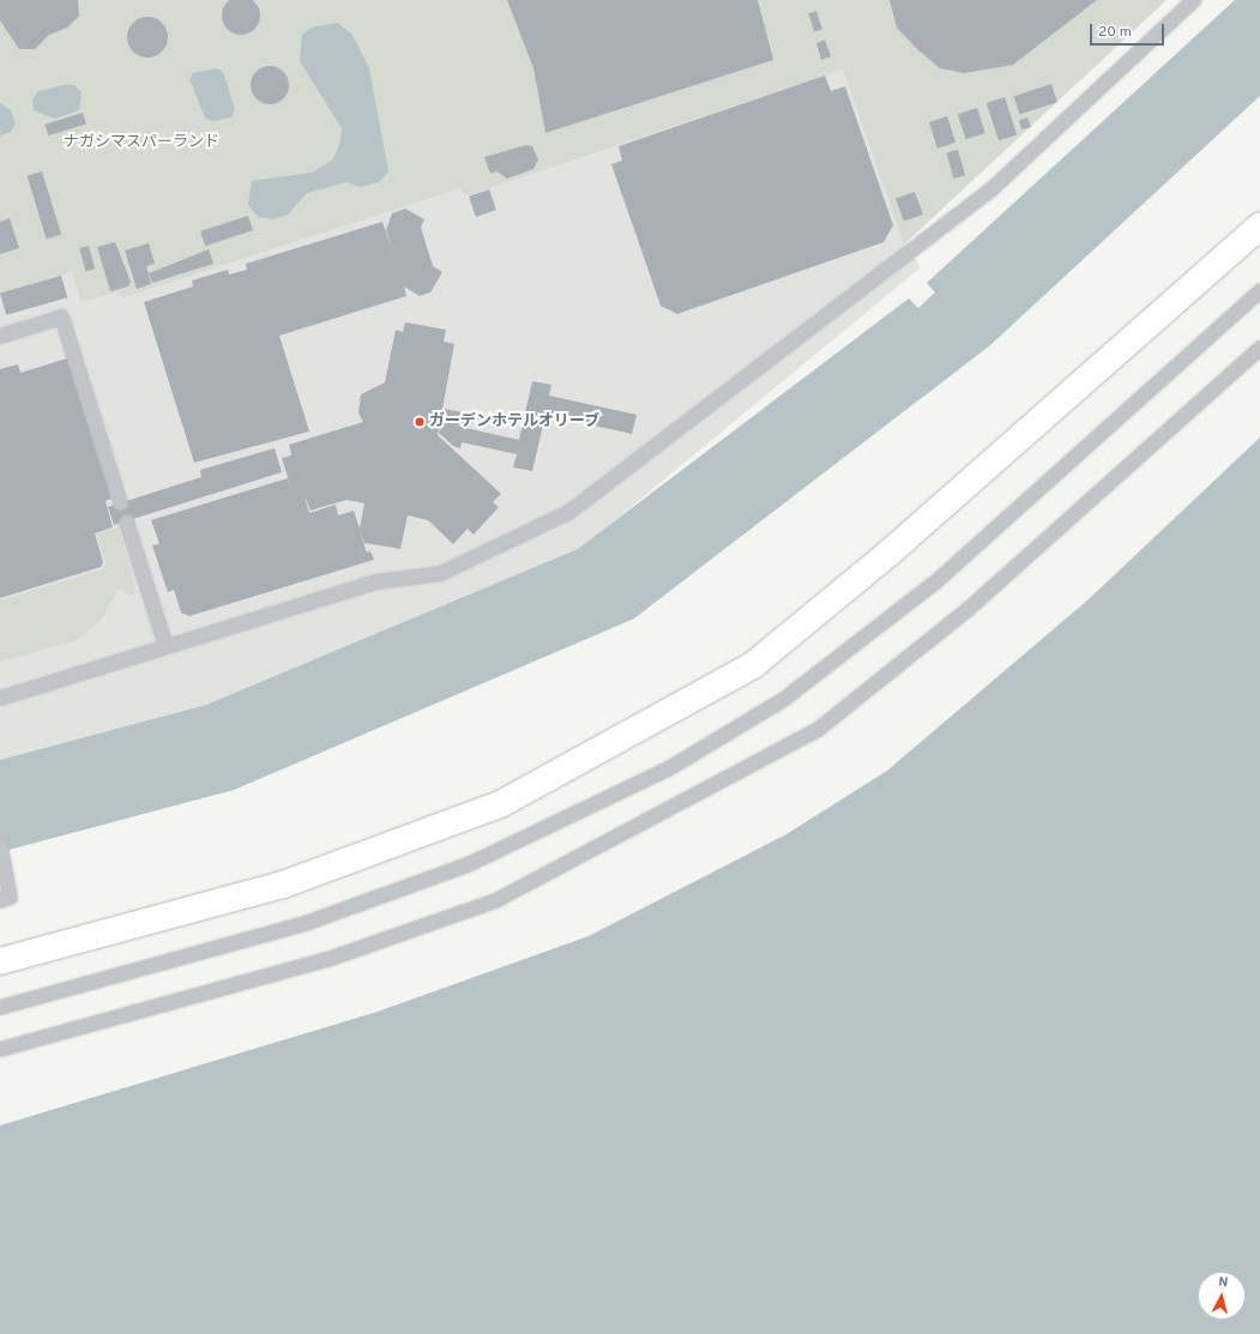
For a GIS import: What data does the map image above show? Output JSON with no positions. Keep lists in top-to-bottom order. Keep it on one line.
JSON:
{"parks":["ナガシマスパーランド"],"places":["ガーデンホテルオリーブ"],"scale_bar":"20 m","north":"top"}
